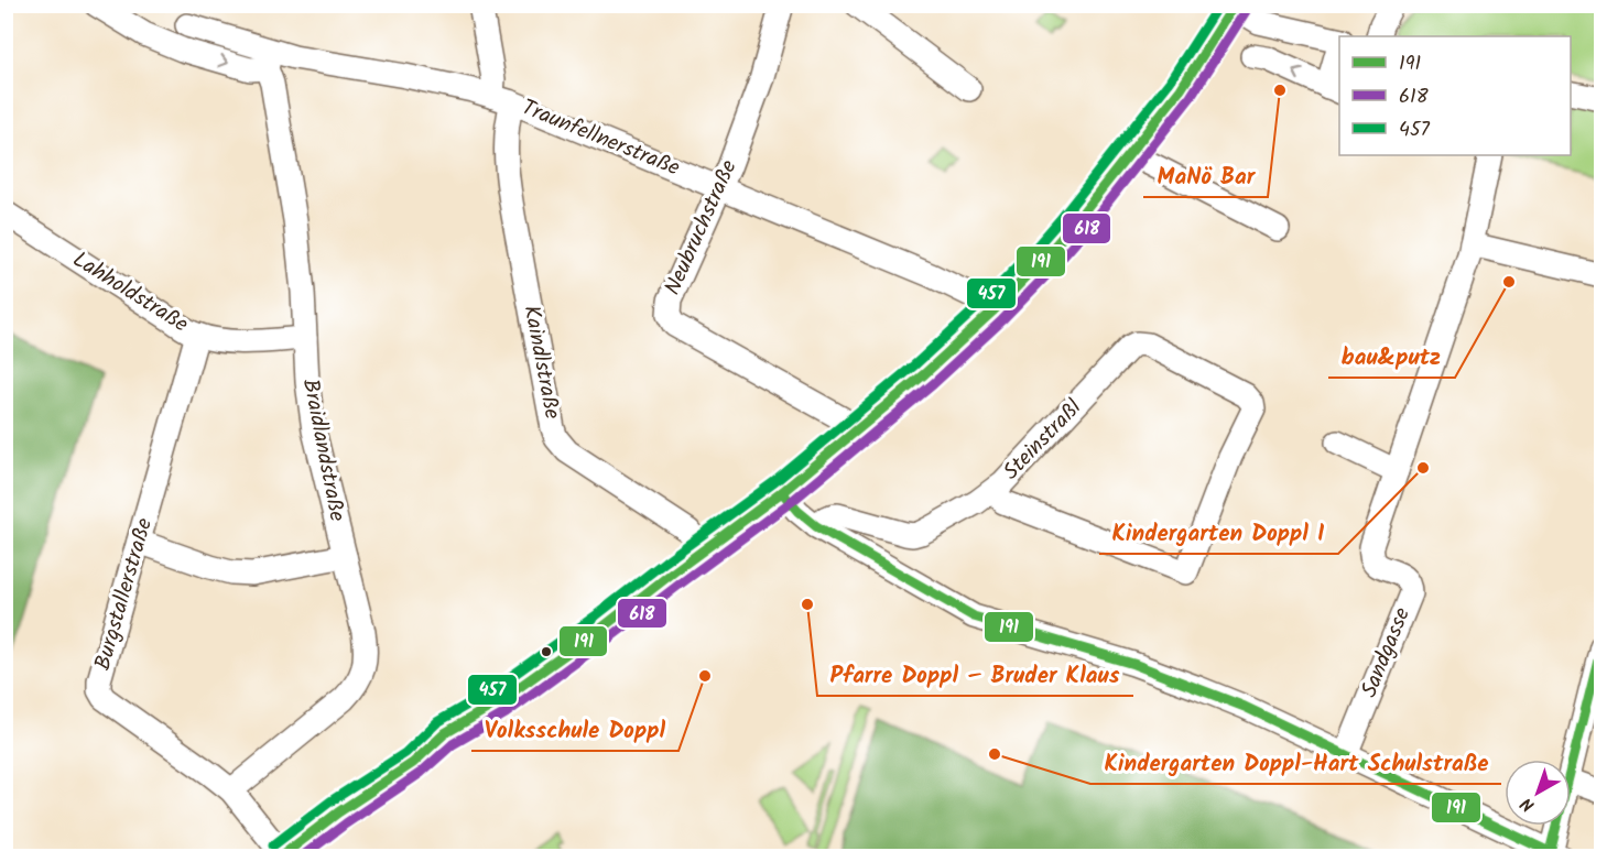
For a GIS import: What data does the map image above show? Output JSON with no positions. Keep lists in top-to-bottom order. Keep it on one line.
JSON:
{"streets":{"street":["Traunfellnerstraße","Neubruchstraße","Lahholdstraße","Kaindlstraße","Steinstraßl","Braidlandstraße","Burgstallerstraße","Sandgasse"]},"crossings":[["Traunfellnerstraße","Neubruchstraße"],["Traunfellnerstraße","Kaindlstraße"],["Traunfellnerstraße","Braidlandstraße"],["Lahholdstraße","Braidlandstraße"],["Lahholdstraße","Burgstallerstraße"],["Braidlandstraße","Burgstallerstraße"]],"places":["MaNö Bar","bau&putz","Kindergarten Doppl I","Pfarre Doppl – Bruder Klaus","Volksschule Doppl","Kindergarten Doppl-Hart Schulstraße"],"lines":["transit line 191","transit line 457","transit line 618"],"legend":["191","618","457"],"north":"bottom left"}
